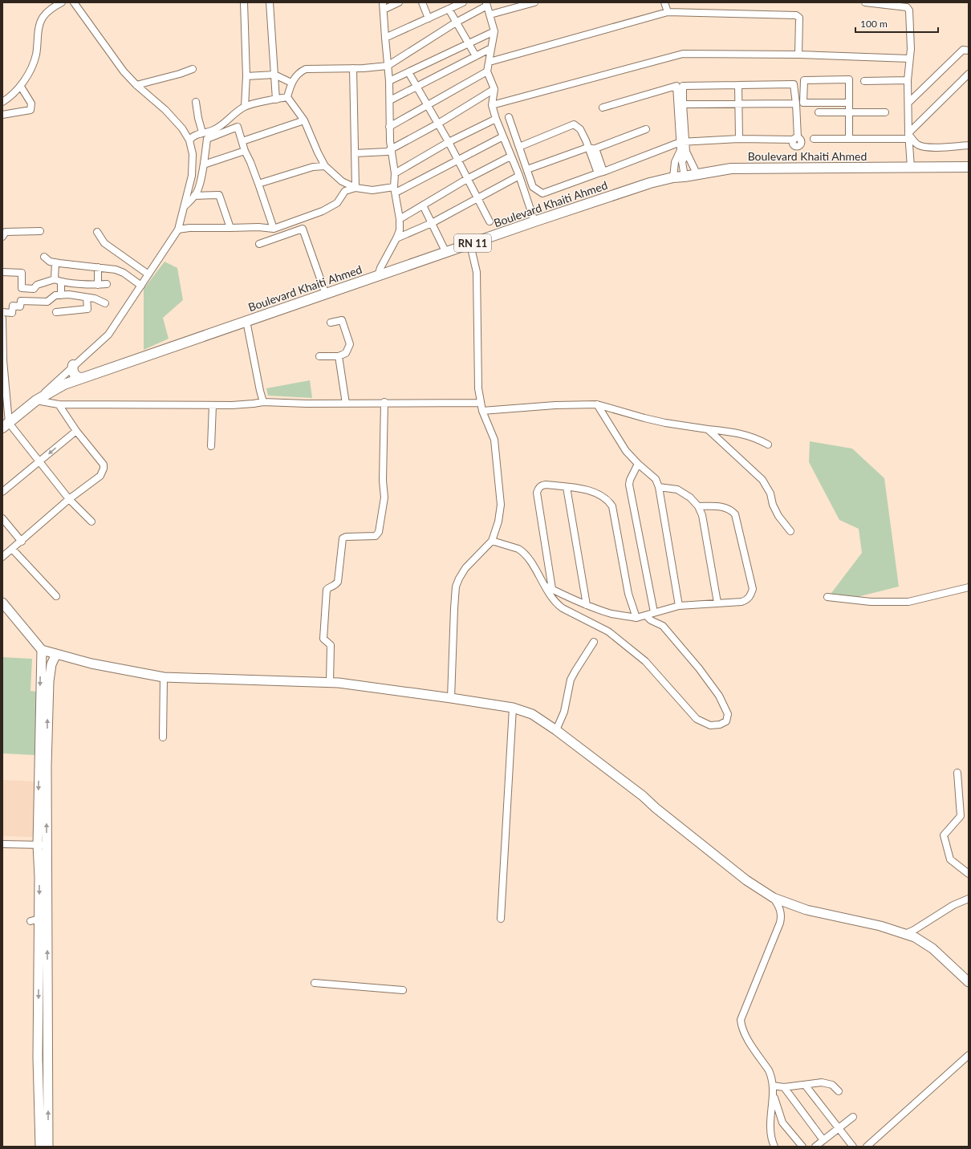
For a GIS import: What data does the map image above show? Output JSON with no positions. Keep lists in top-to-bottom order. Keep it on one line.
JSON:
{"streets":{"highway":["Boulevard Khaiti Ahmed","RN 11"]},"scale_bar":"100 m"}
